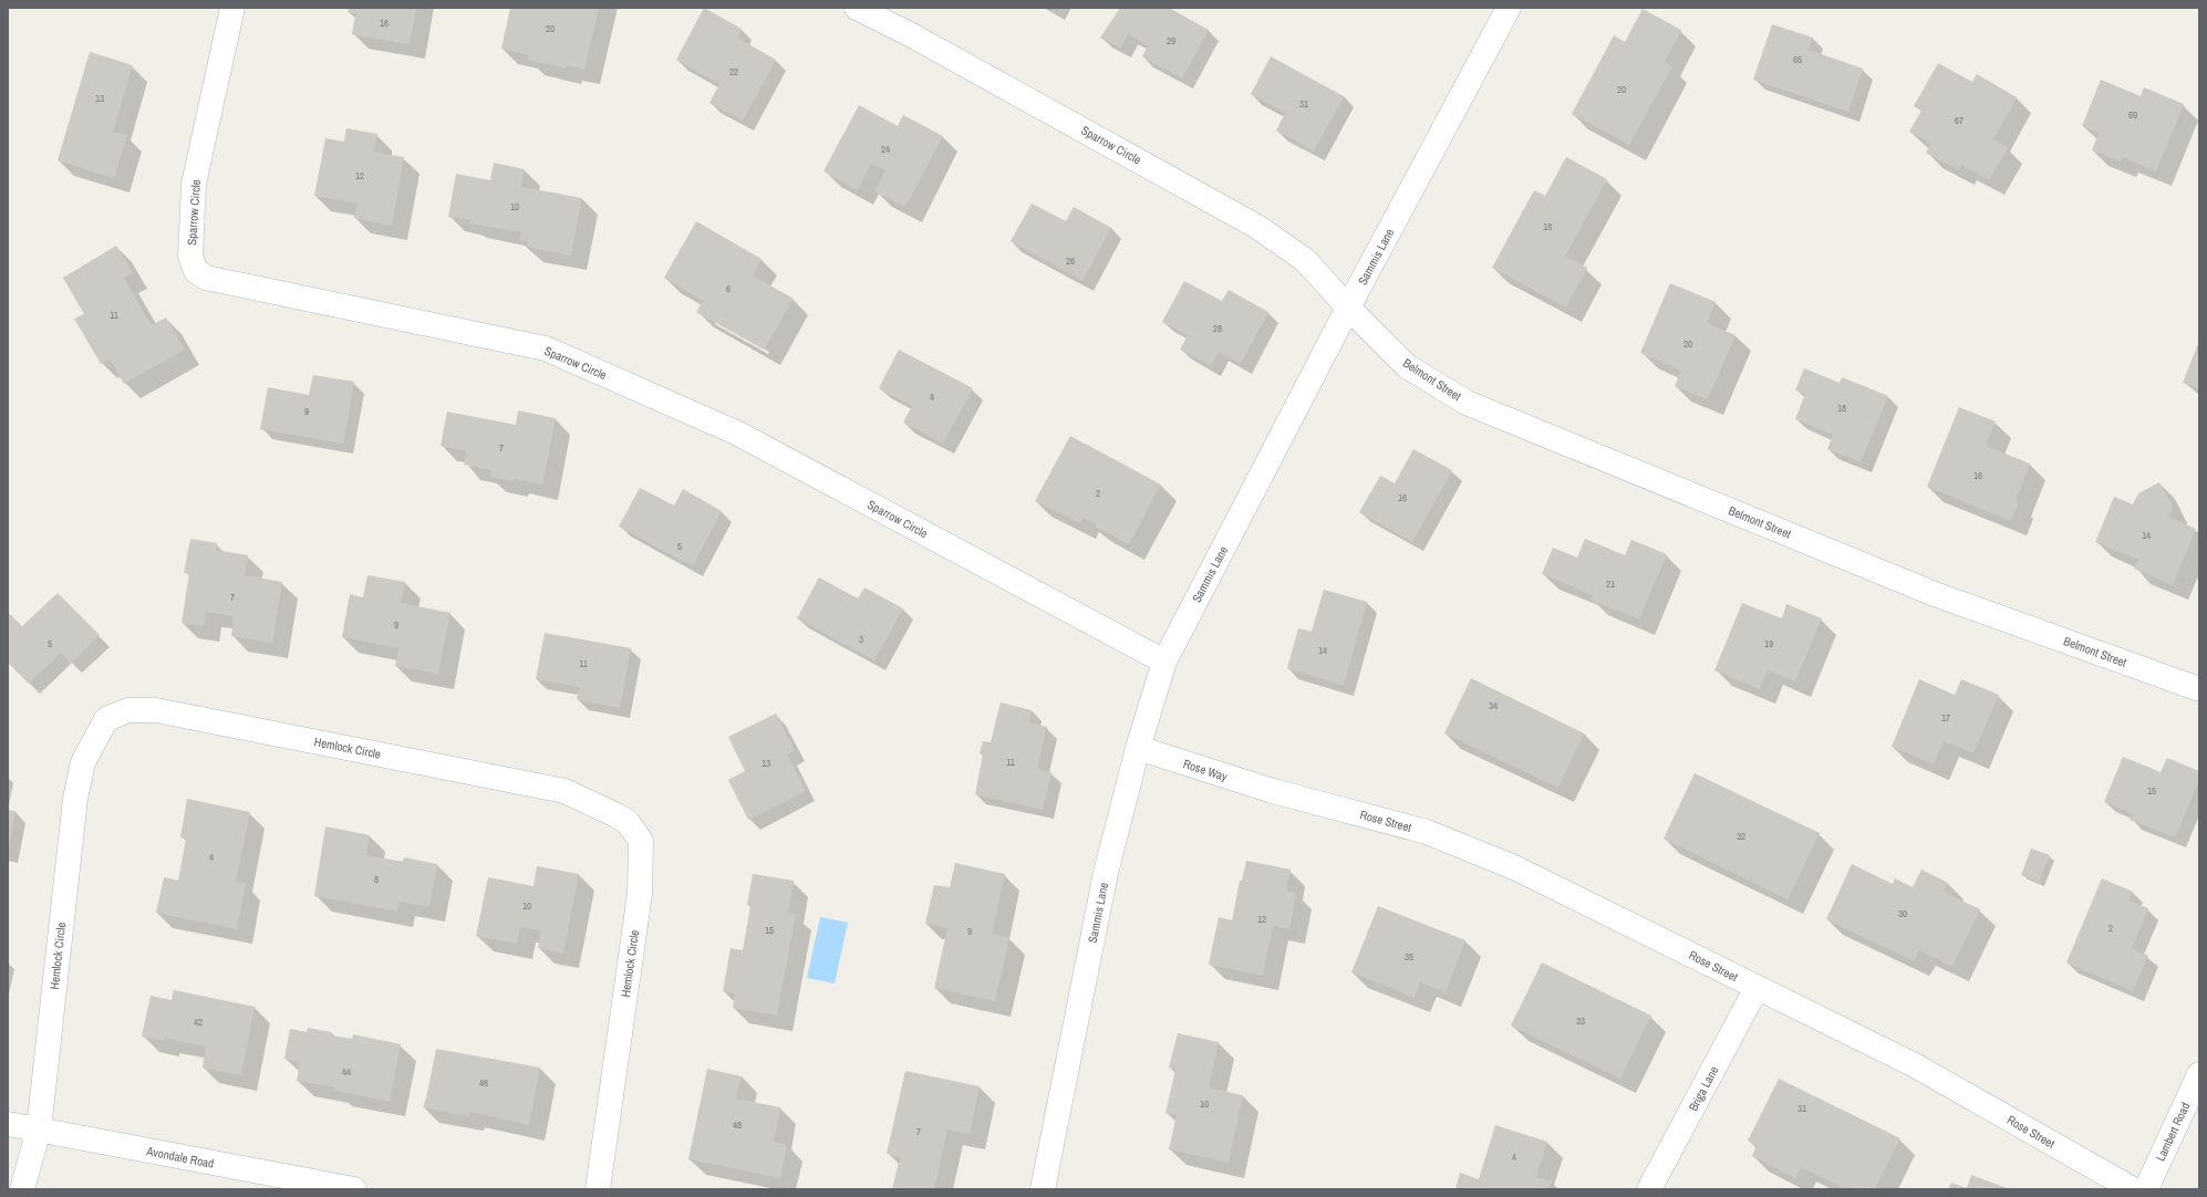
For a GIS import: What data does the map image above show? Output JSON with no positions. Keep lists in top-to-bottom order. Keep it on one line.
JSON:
{"streets":{"street":["Sparrow Circle","Sammis Lane","Belmont Street","Hemlock Circle","Rose Way","Rose Street","Briga Lane","Lambert Road","Avondale Road"]},"crossings":[["Sparrow Circle","Sammis Lane"],["Sparrow Circle","Belmont Street"],["Sammis Lane","Belmont Street"],["Sammis Lane","Rose Way"],["Hemlock Circle","Avondale Road"],["Rose Way","Rose Street"],["Rose Street","Briga Lane"]],"house_numbers":["16","20","29","65","22","20","13","31","69","67","24","12","10","18","26","6","11","28","20","4","18","9","7","16","2","16","14","5","21","7","9","3","5","19","14","11","34","17","11","13","15","32","4","8","10","30","12","2","15","9","35","33","42","44","46","10","31","48","7","4"]}
